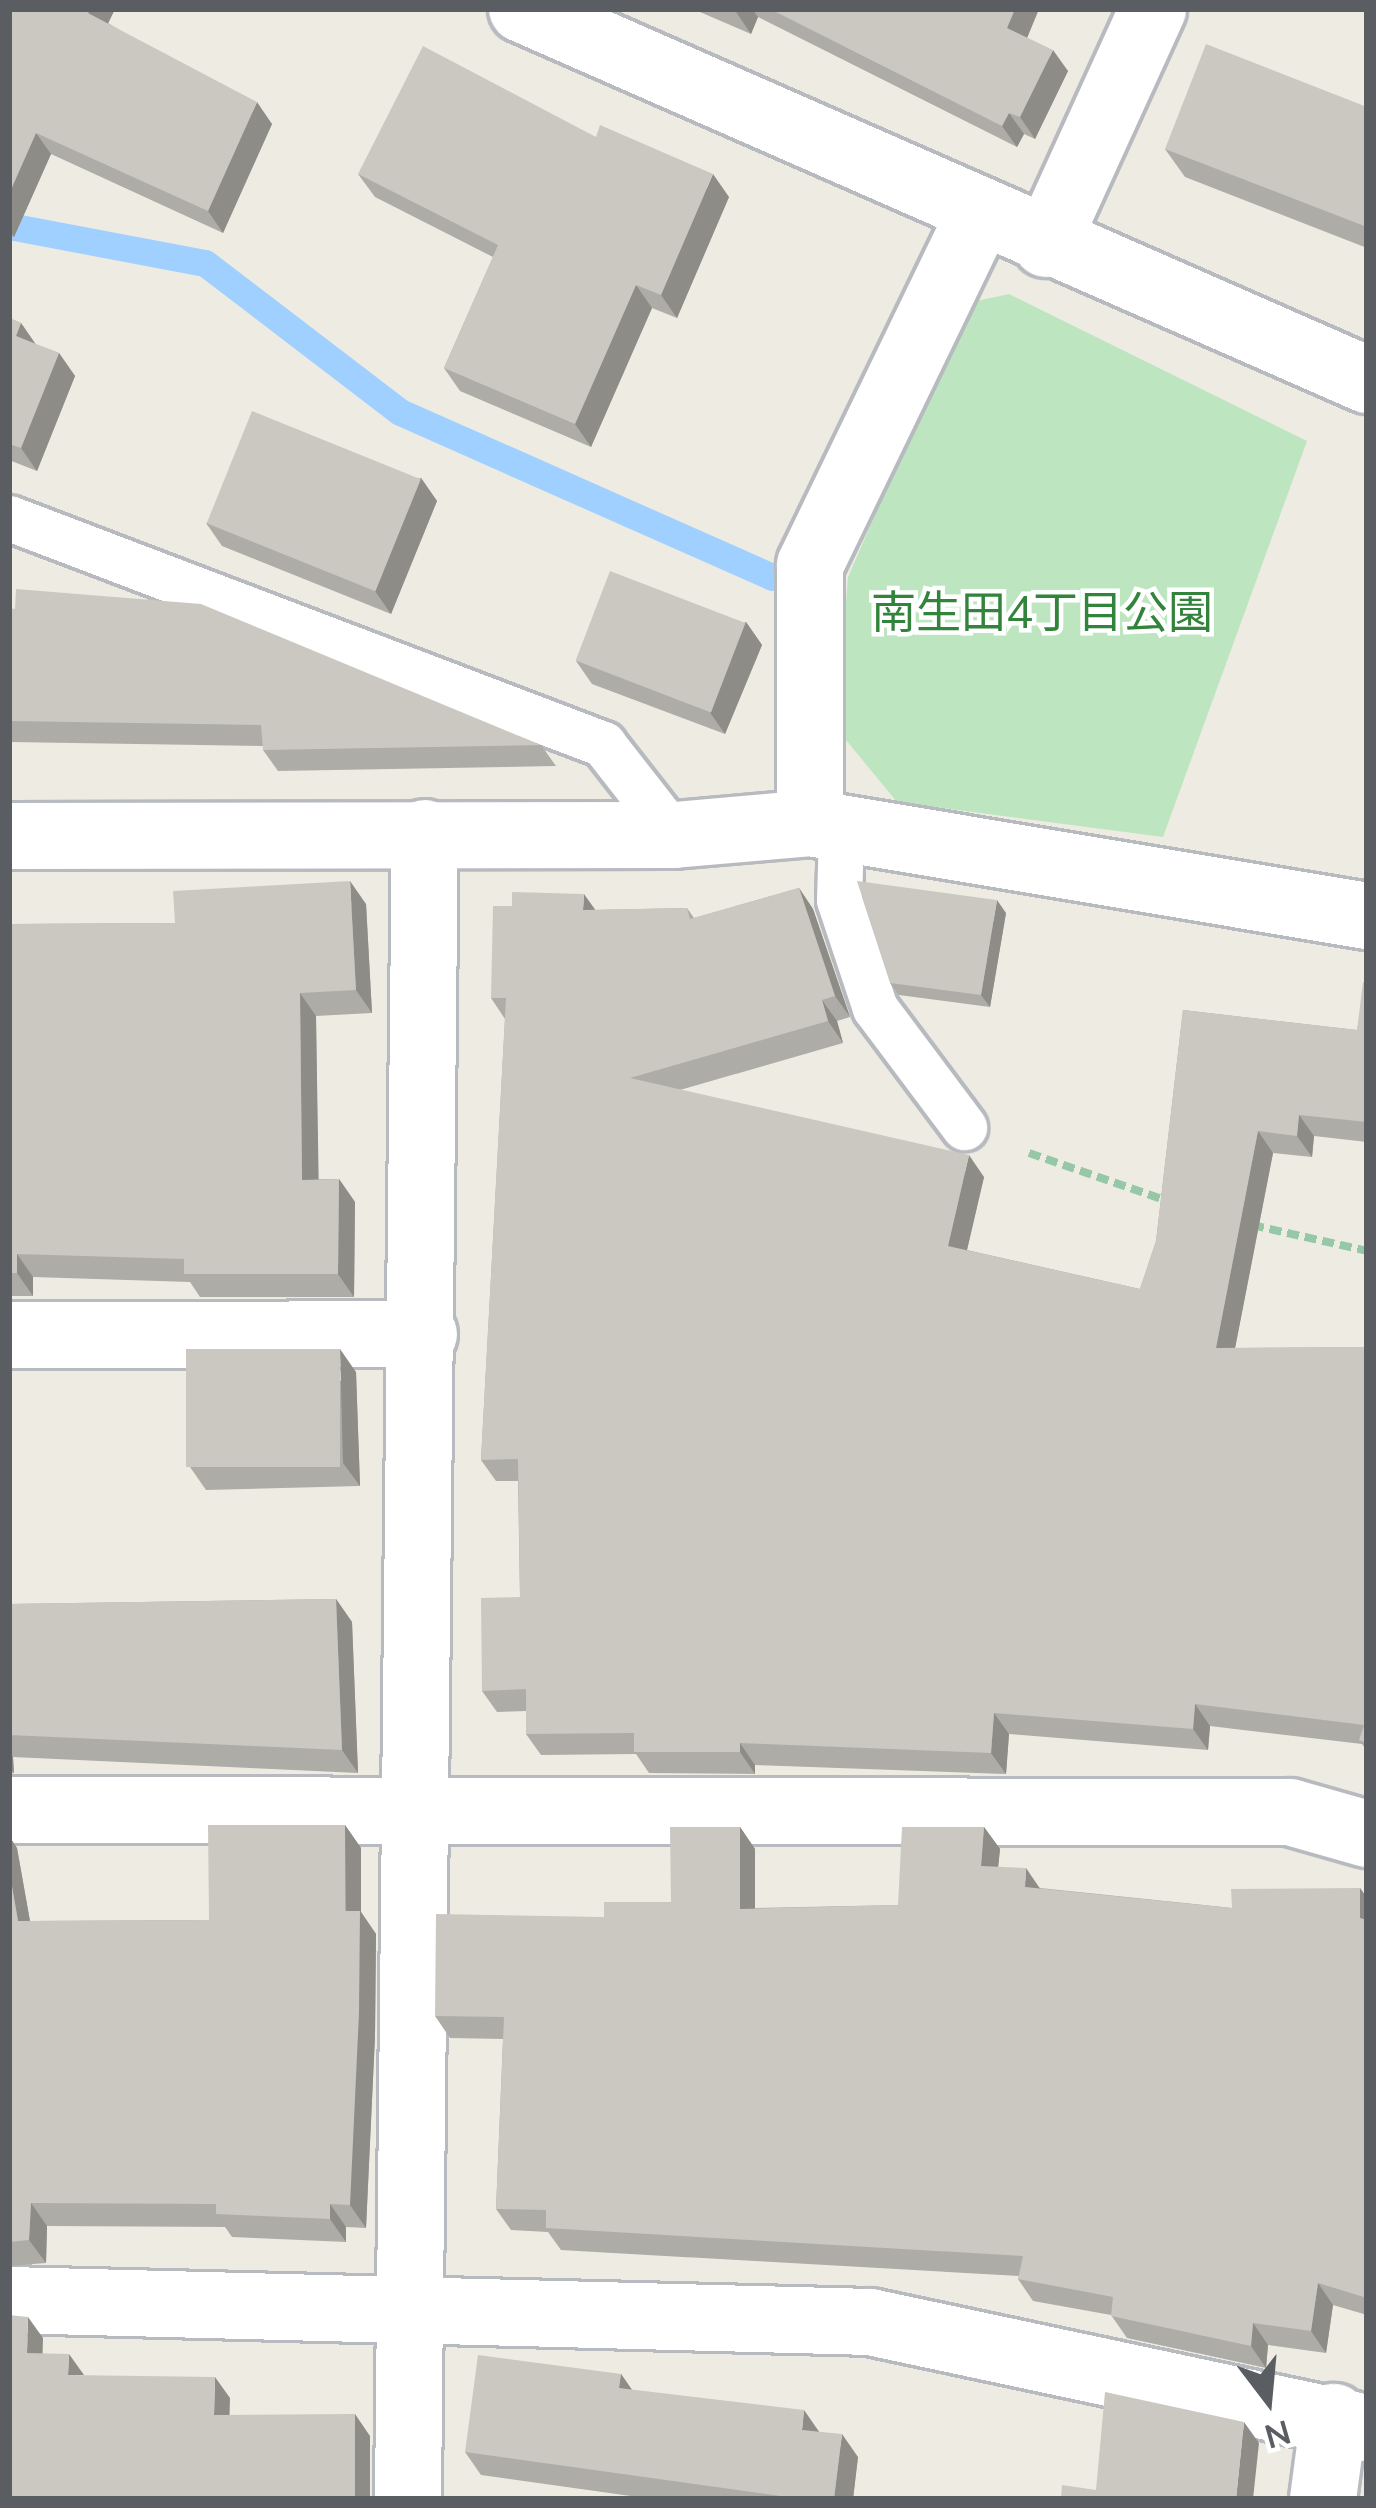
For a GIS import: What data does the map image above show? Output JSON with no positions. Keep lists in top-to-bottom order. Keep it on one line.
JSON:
{"parks":["南生田4丁目公園"],"north":"bottom"}
